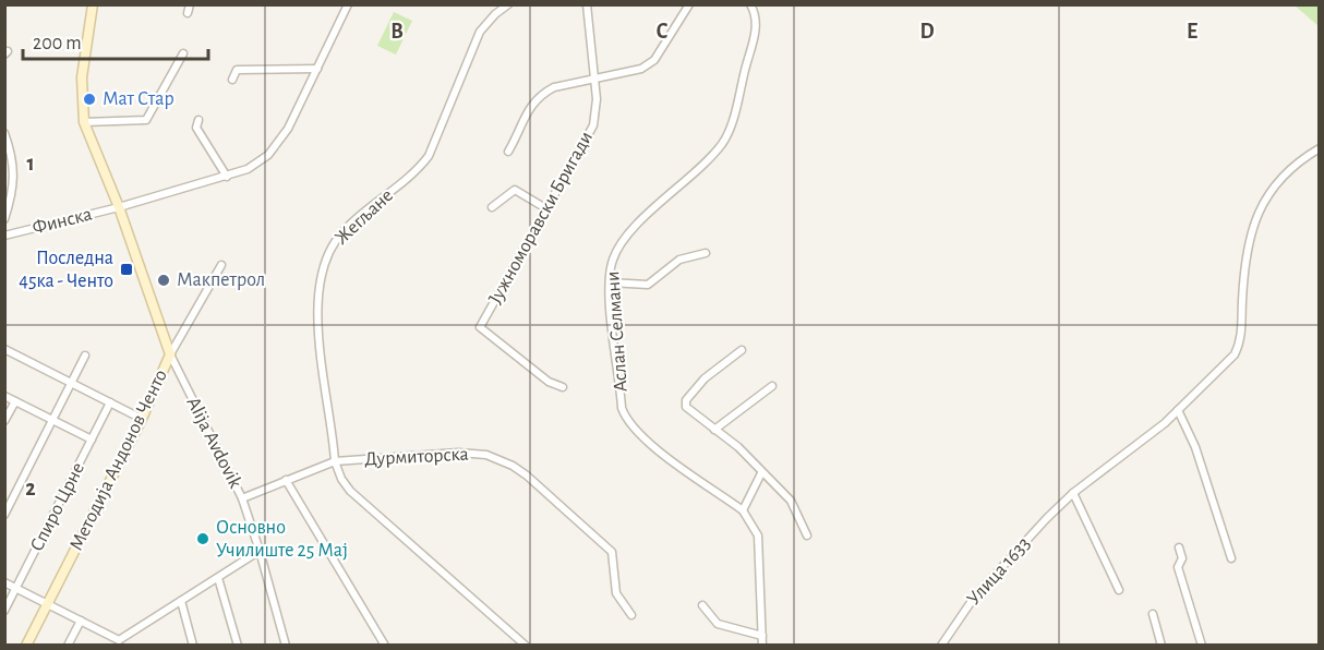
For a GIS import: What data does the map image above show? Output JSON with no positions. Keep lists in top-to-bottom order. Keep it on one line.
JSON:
{"streets":{"main road":["Методија Андонов Ченто"],"street":["Жегљане","Јужноморавски Бригади","Финска","Аслан Селмани","Alija Avdovik","Дурмиторска","Спиро Црне","Улица 1633"]},"crossings":[["Жегљане","Дурмиторска"],["Финска","Методија Андонов Ченто"],["Alija Avdovik","Дурмиторска"],["Alija Avdovik","Методија Андонов Ченто"]],"places":{"other":["Мат Стар","Макпетрол","Основно Училиште 25 Мај"],"transit":["Последна 45ка - Ченто"]},"scale_bar":"200 m","grid":{"columns":["B","C","D","E"],"rows":["1","2"]}}
